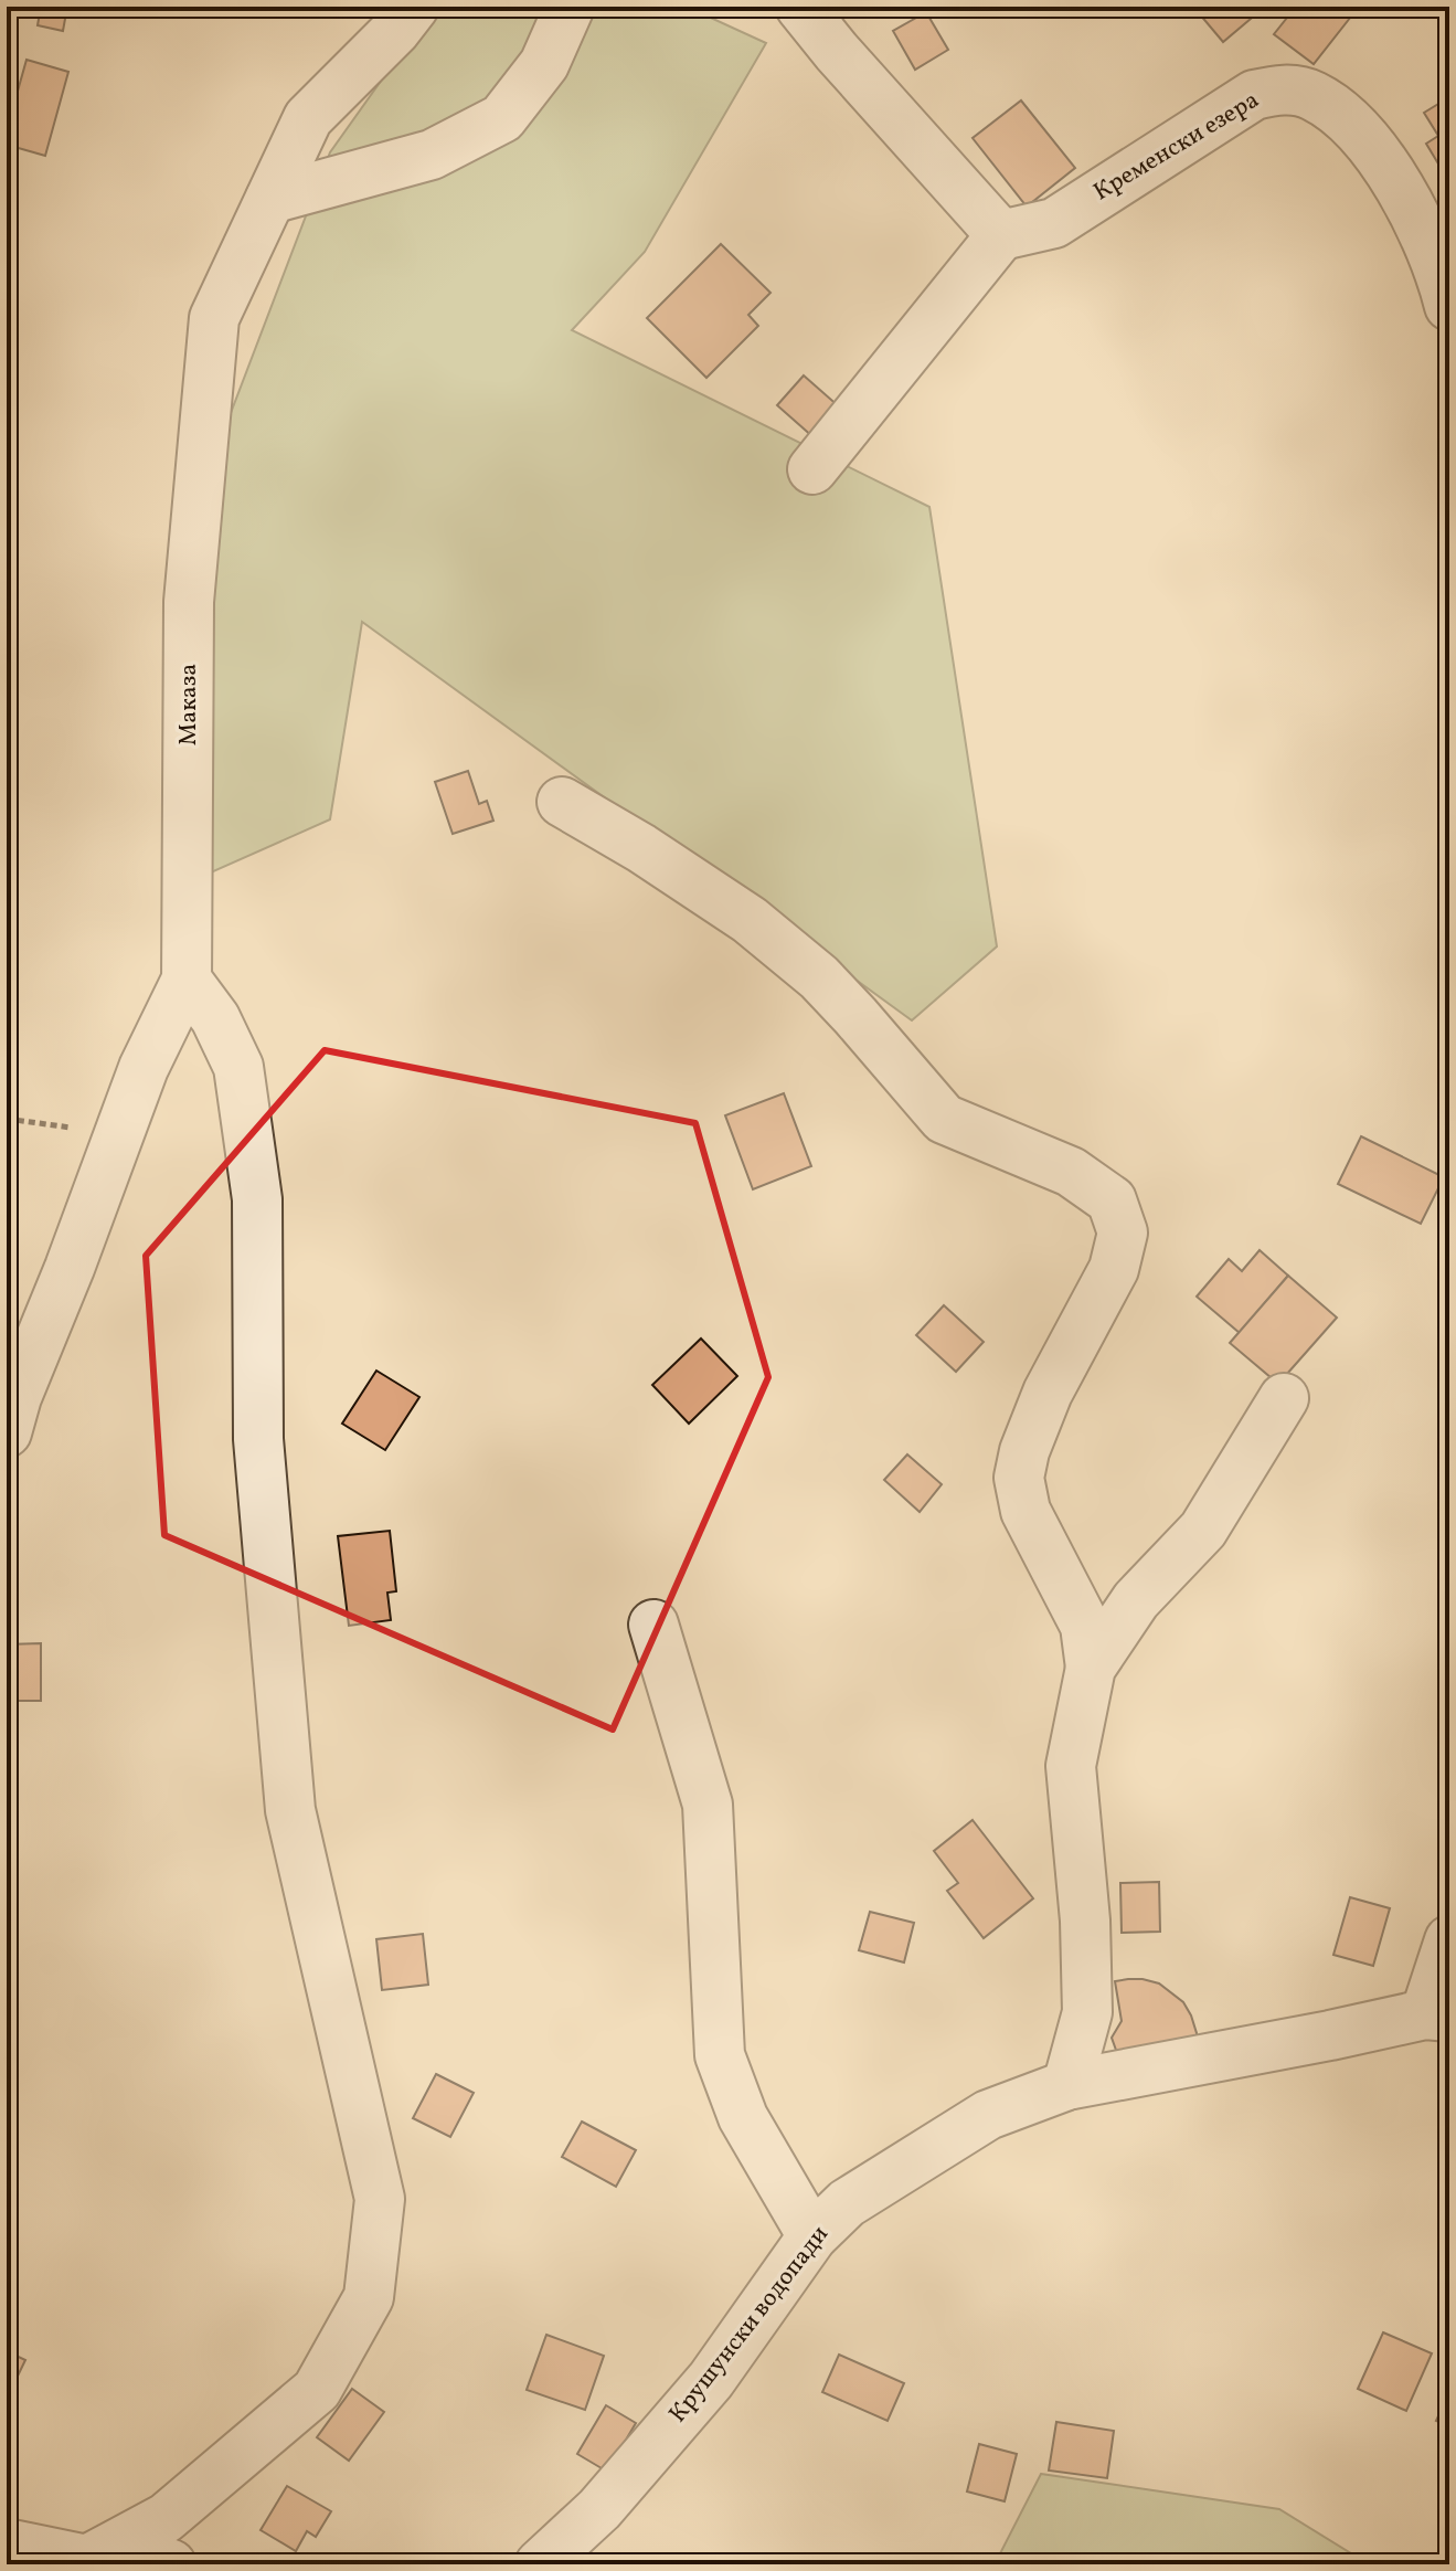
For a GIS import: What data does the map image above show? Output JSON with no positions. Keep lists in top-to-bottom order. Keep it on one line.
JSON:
{"streets":{"street":["Кременски езера","Маказа","Крушунски водопади"]}}
